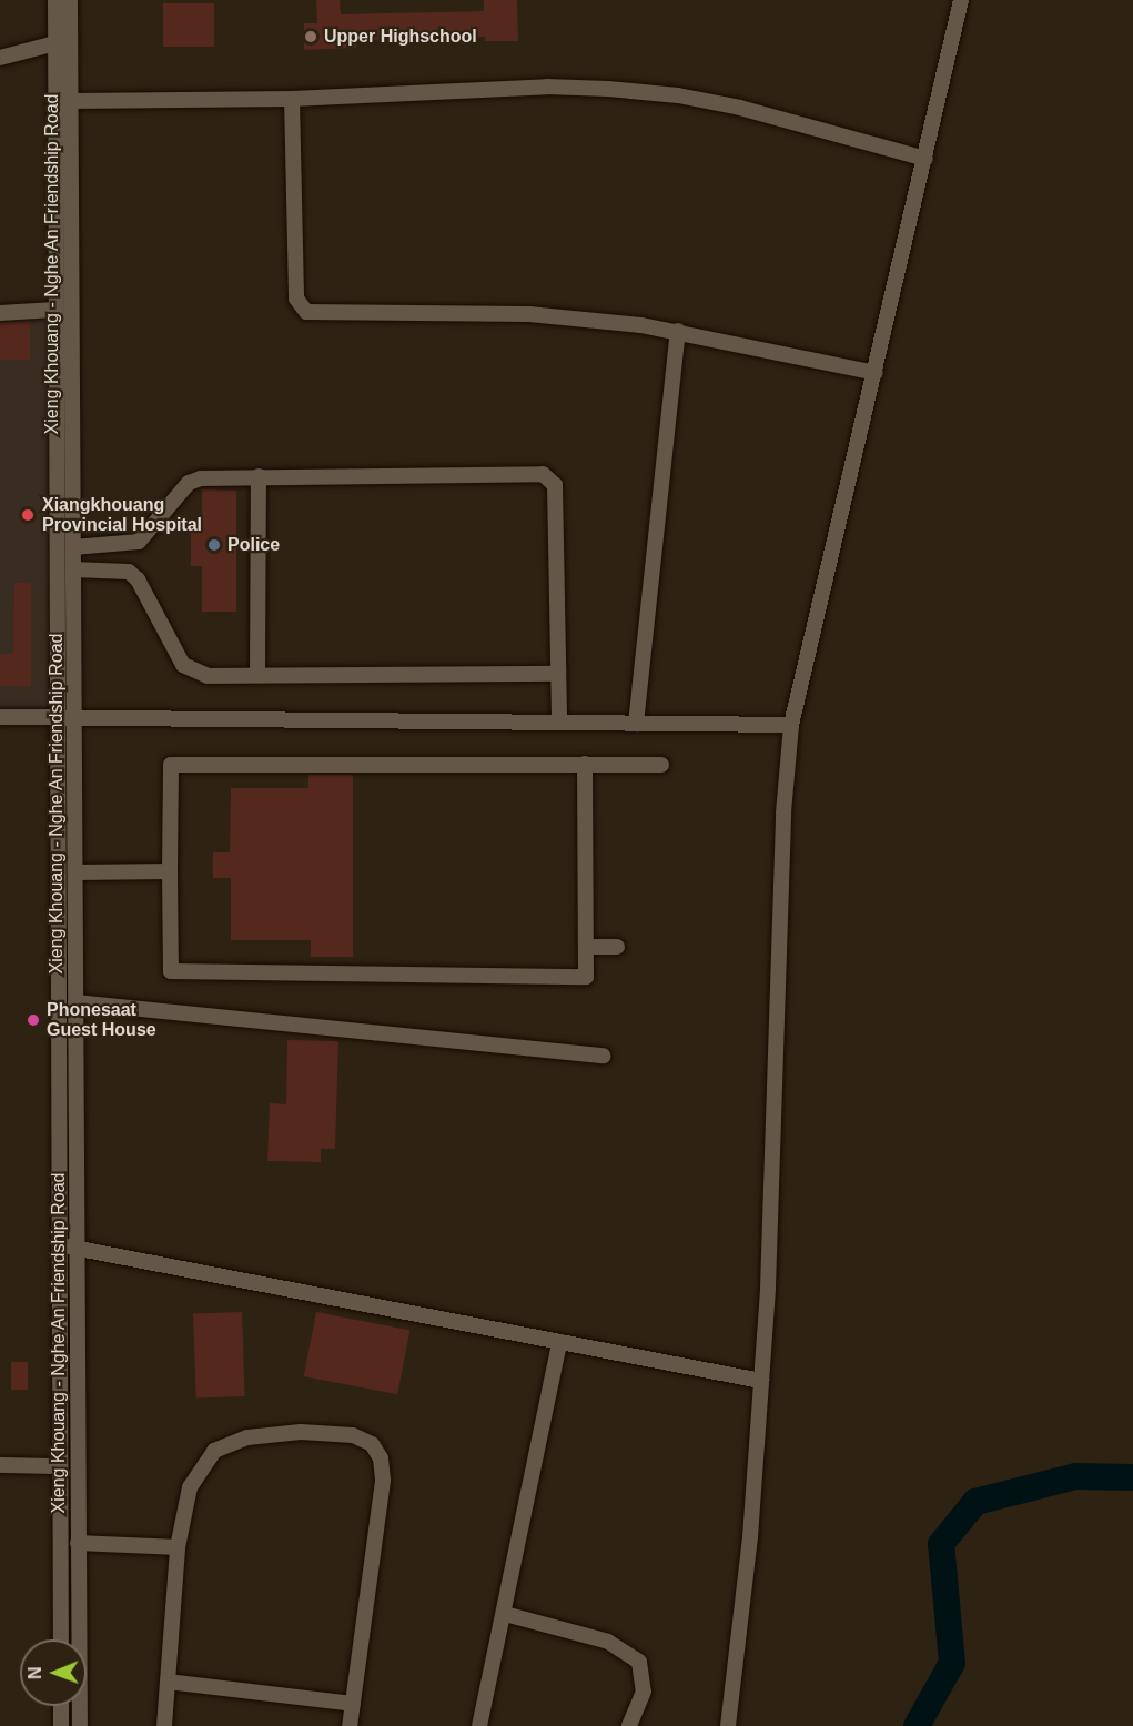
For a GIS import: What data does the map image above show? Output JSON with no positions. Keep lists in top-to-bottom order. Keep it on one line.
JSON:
{"streets":{"street":["Xieng Khouang - Nghe An Friendship Road"]},"places":["Upper Highschool","Xiangkhouang Provincial Hospital","Police","Phonesaat Guest House"],"north":"left"}
